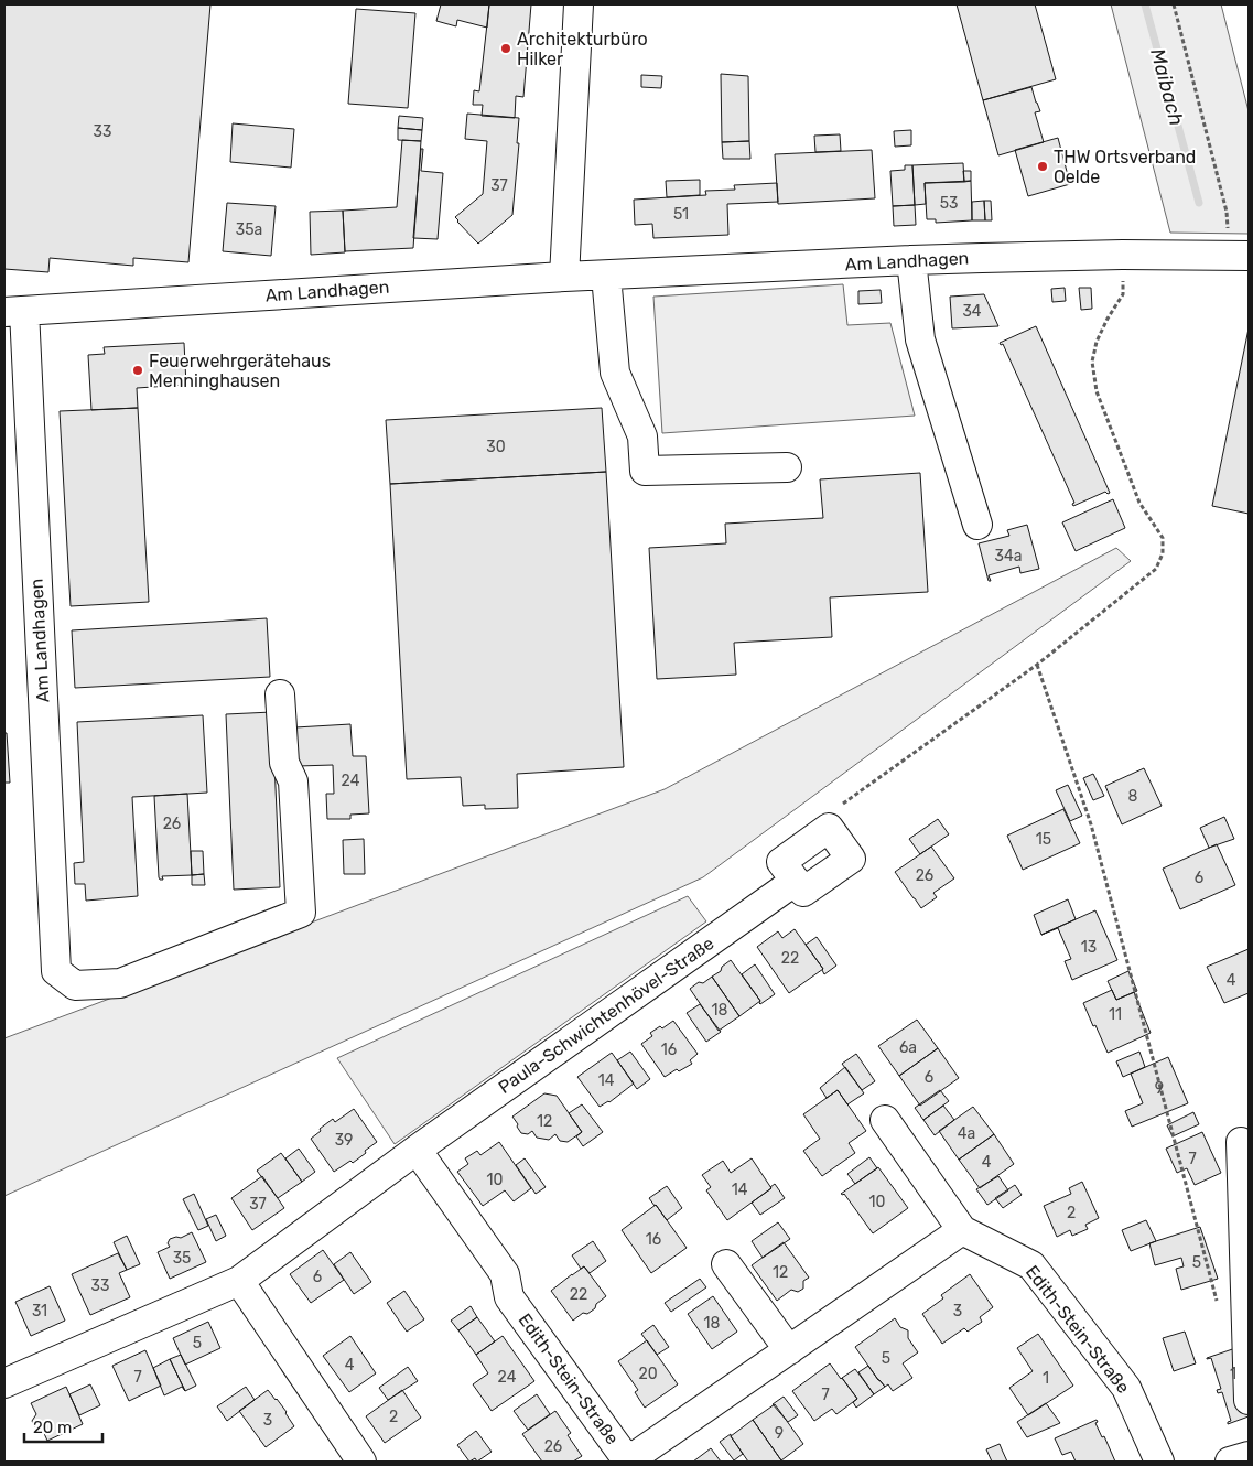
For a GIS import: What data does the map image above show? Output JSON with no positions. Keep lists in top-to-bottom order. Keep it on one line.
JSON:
{"streets":{"street":["Am Landhagen","Paula-Schwichtenhövel-Straße","Edith-Stein-Straße"]},"crossings":[["Paula-Schwichtenhövel-Straße","Edith-Stein-Straße"]],"water":["Maibach"],"places":["Architekturbüro Hilker","THW Ortsverband Oelde","Feuerwehrgerätehaus Menninghausen"],"house_numbers":["33","37","53","51","35a","34","30","34a","24","8","26","15","26","6","13","22","4","18","11","6a","16","6","14","9","12","4a","39","7","4","10","14","10","37","2","16","35","5","12","6","33","22","31","3","18","5","5","4","20","1","7","24","1","7","2","3","9","26"],"scale_bar":"20 m"}
